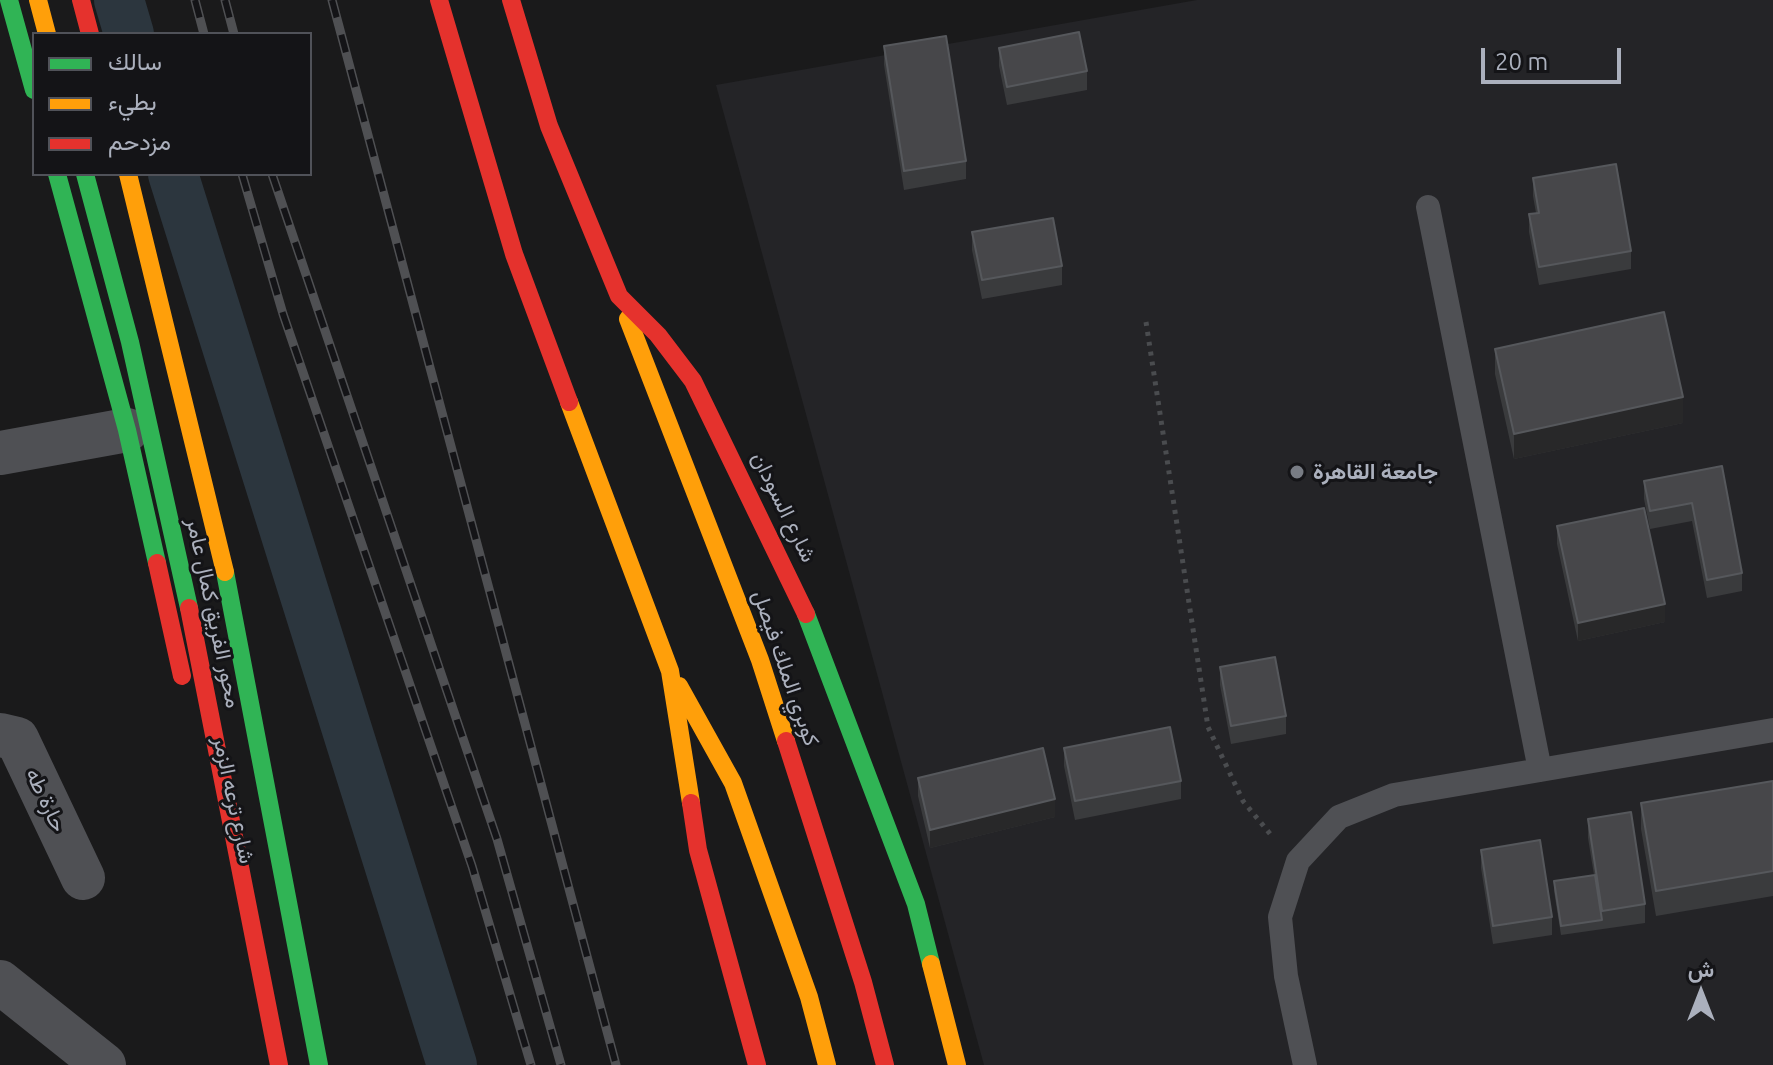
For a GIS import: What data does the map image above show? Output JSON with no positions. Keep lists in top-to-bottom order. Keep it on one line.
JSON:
{"streets":{"main road":["شارع السودان","محور الفريق كمال عامر","كوبري الملك فيصل","شارع ترعه الزمر"],"street":["حارة طه"]},"crossings":[["شارع السودان","كوبري الملك فيصل"]],"places":["جامعة القاهرة"],"legend":["سالك","بطيء","مزدحم"],"scale_bar":"20 m","north":"top"}
